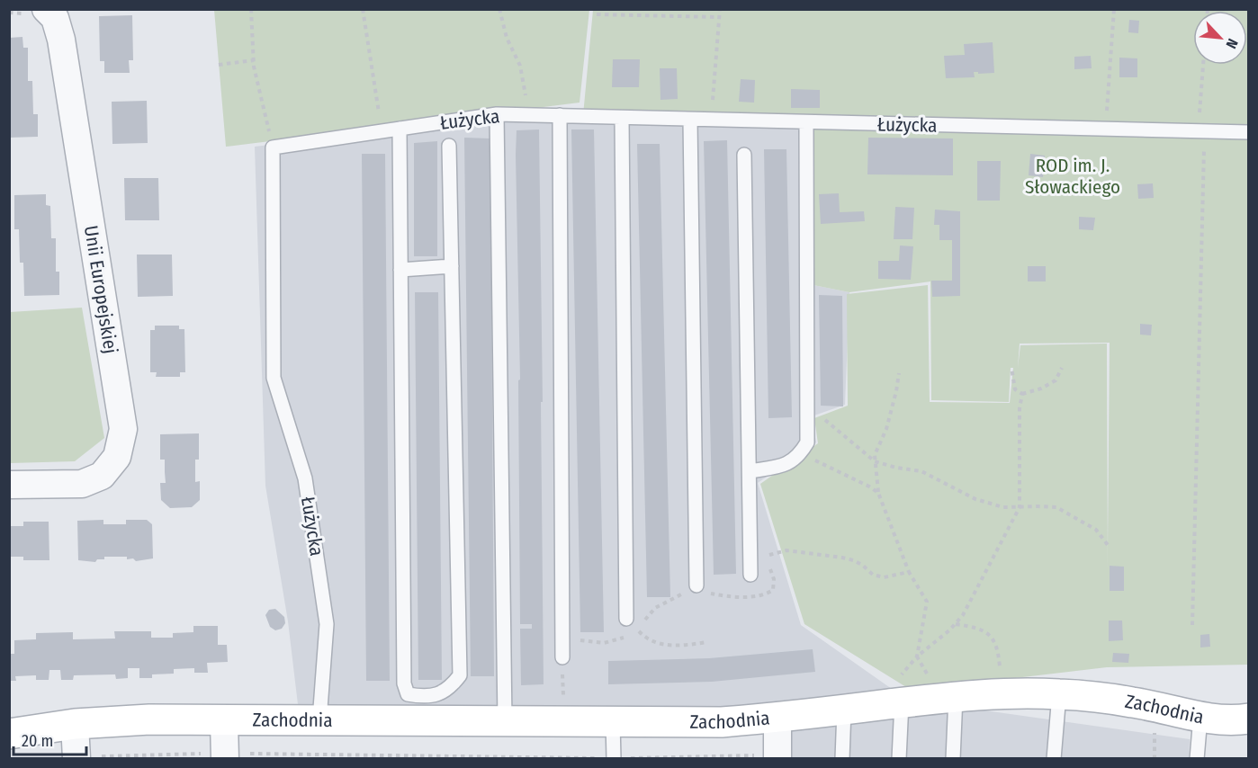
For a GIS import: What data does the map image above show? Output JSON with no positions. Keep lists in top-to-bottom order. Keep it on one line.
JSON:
{"streets":{"street":["Unii Europejskiej","Zachodnia"],"lane":["Łużycka"]},"crossings":[["Łużycka","Zachodnia"]],"parks":["ROD im. J. Słowackiego"],"scale_bar":"20 m","north":"bottom right"}
